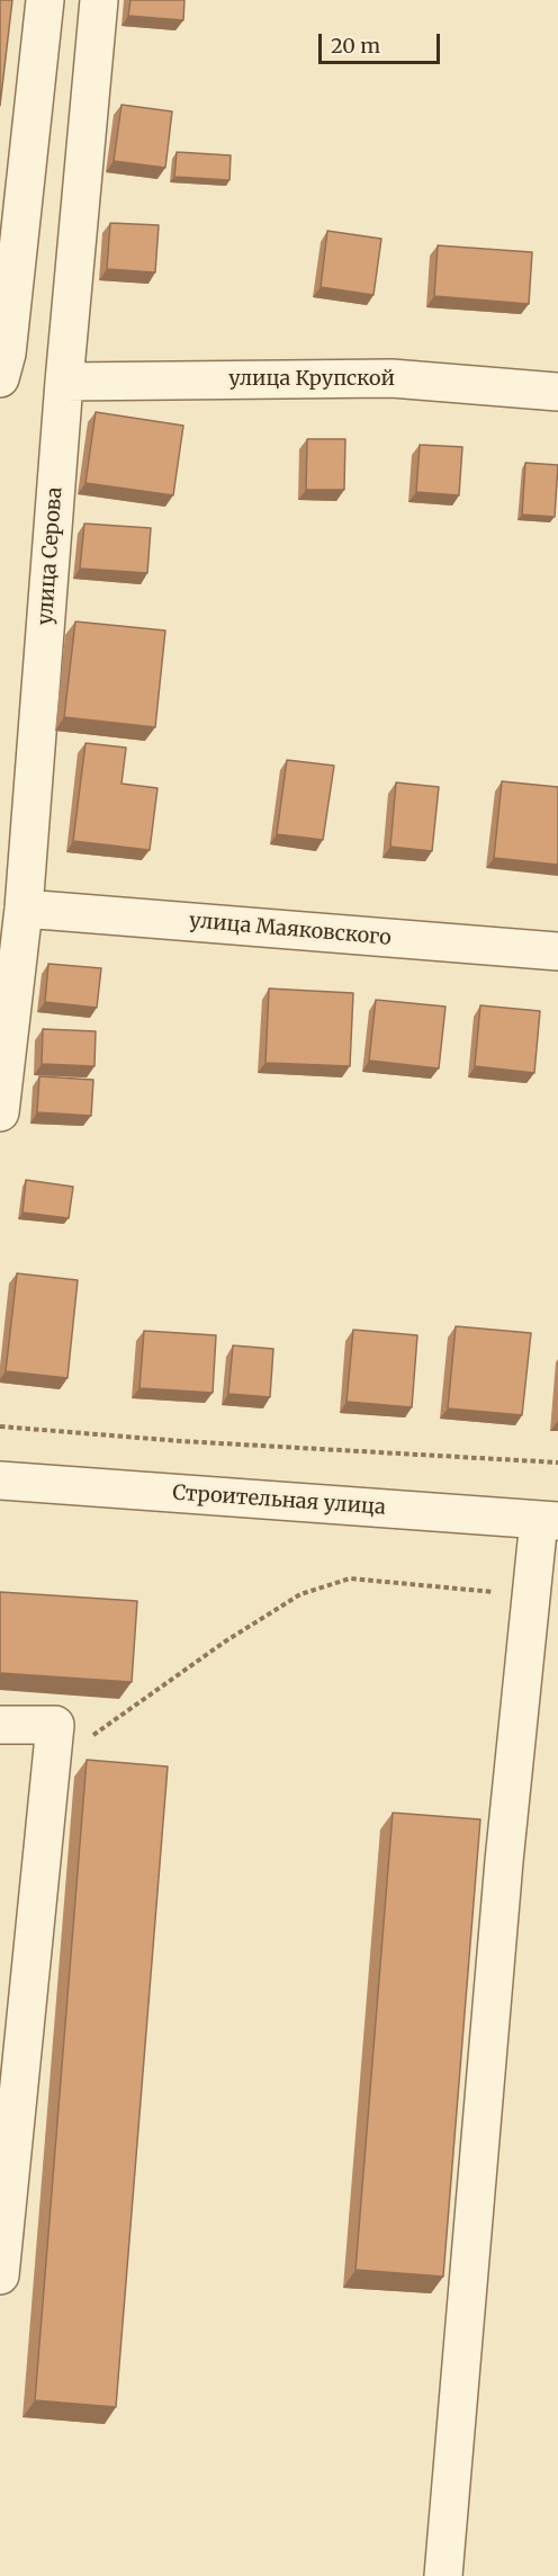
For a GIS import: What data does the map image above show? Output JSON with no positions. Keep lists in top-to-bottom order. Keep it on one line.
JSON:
{"streets":{"street":["улица Крупской","улица Серова","улица Маяковского","Строительная улица"]},"crossings":[["улица Крупской","улица Серова"],["улица Серова","улица Маяковского"]],"scale_bar":"20 m"}
